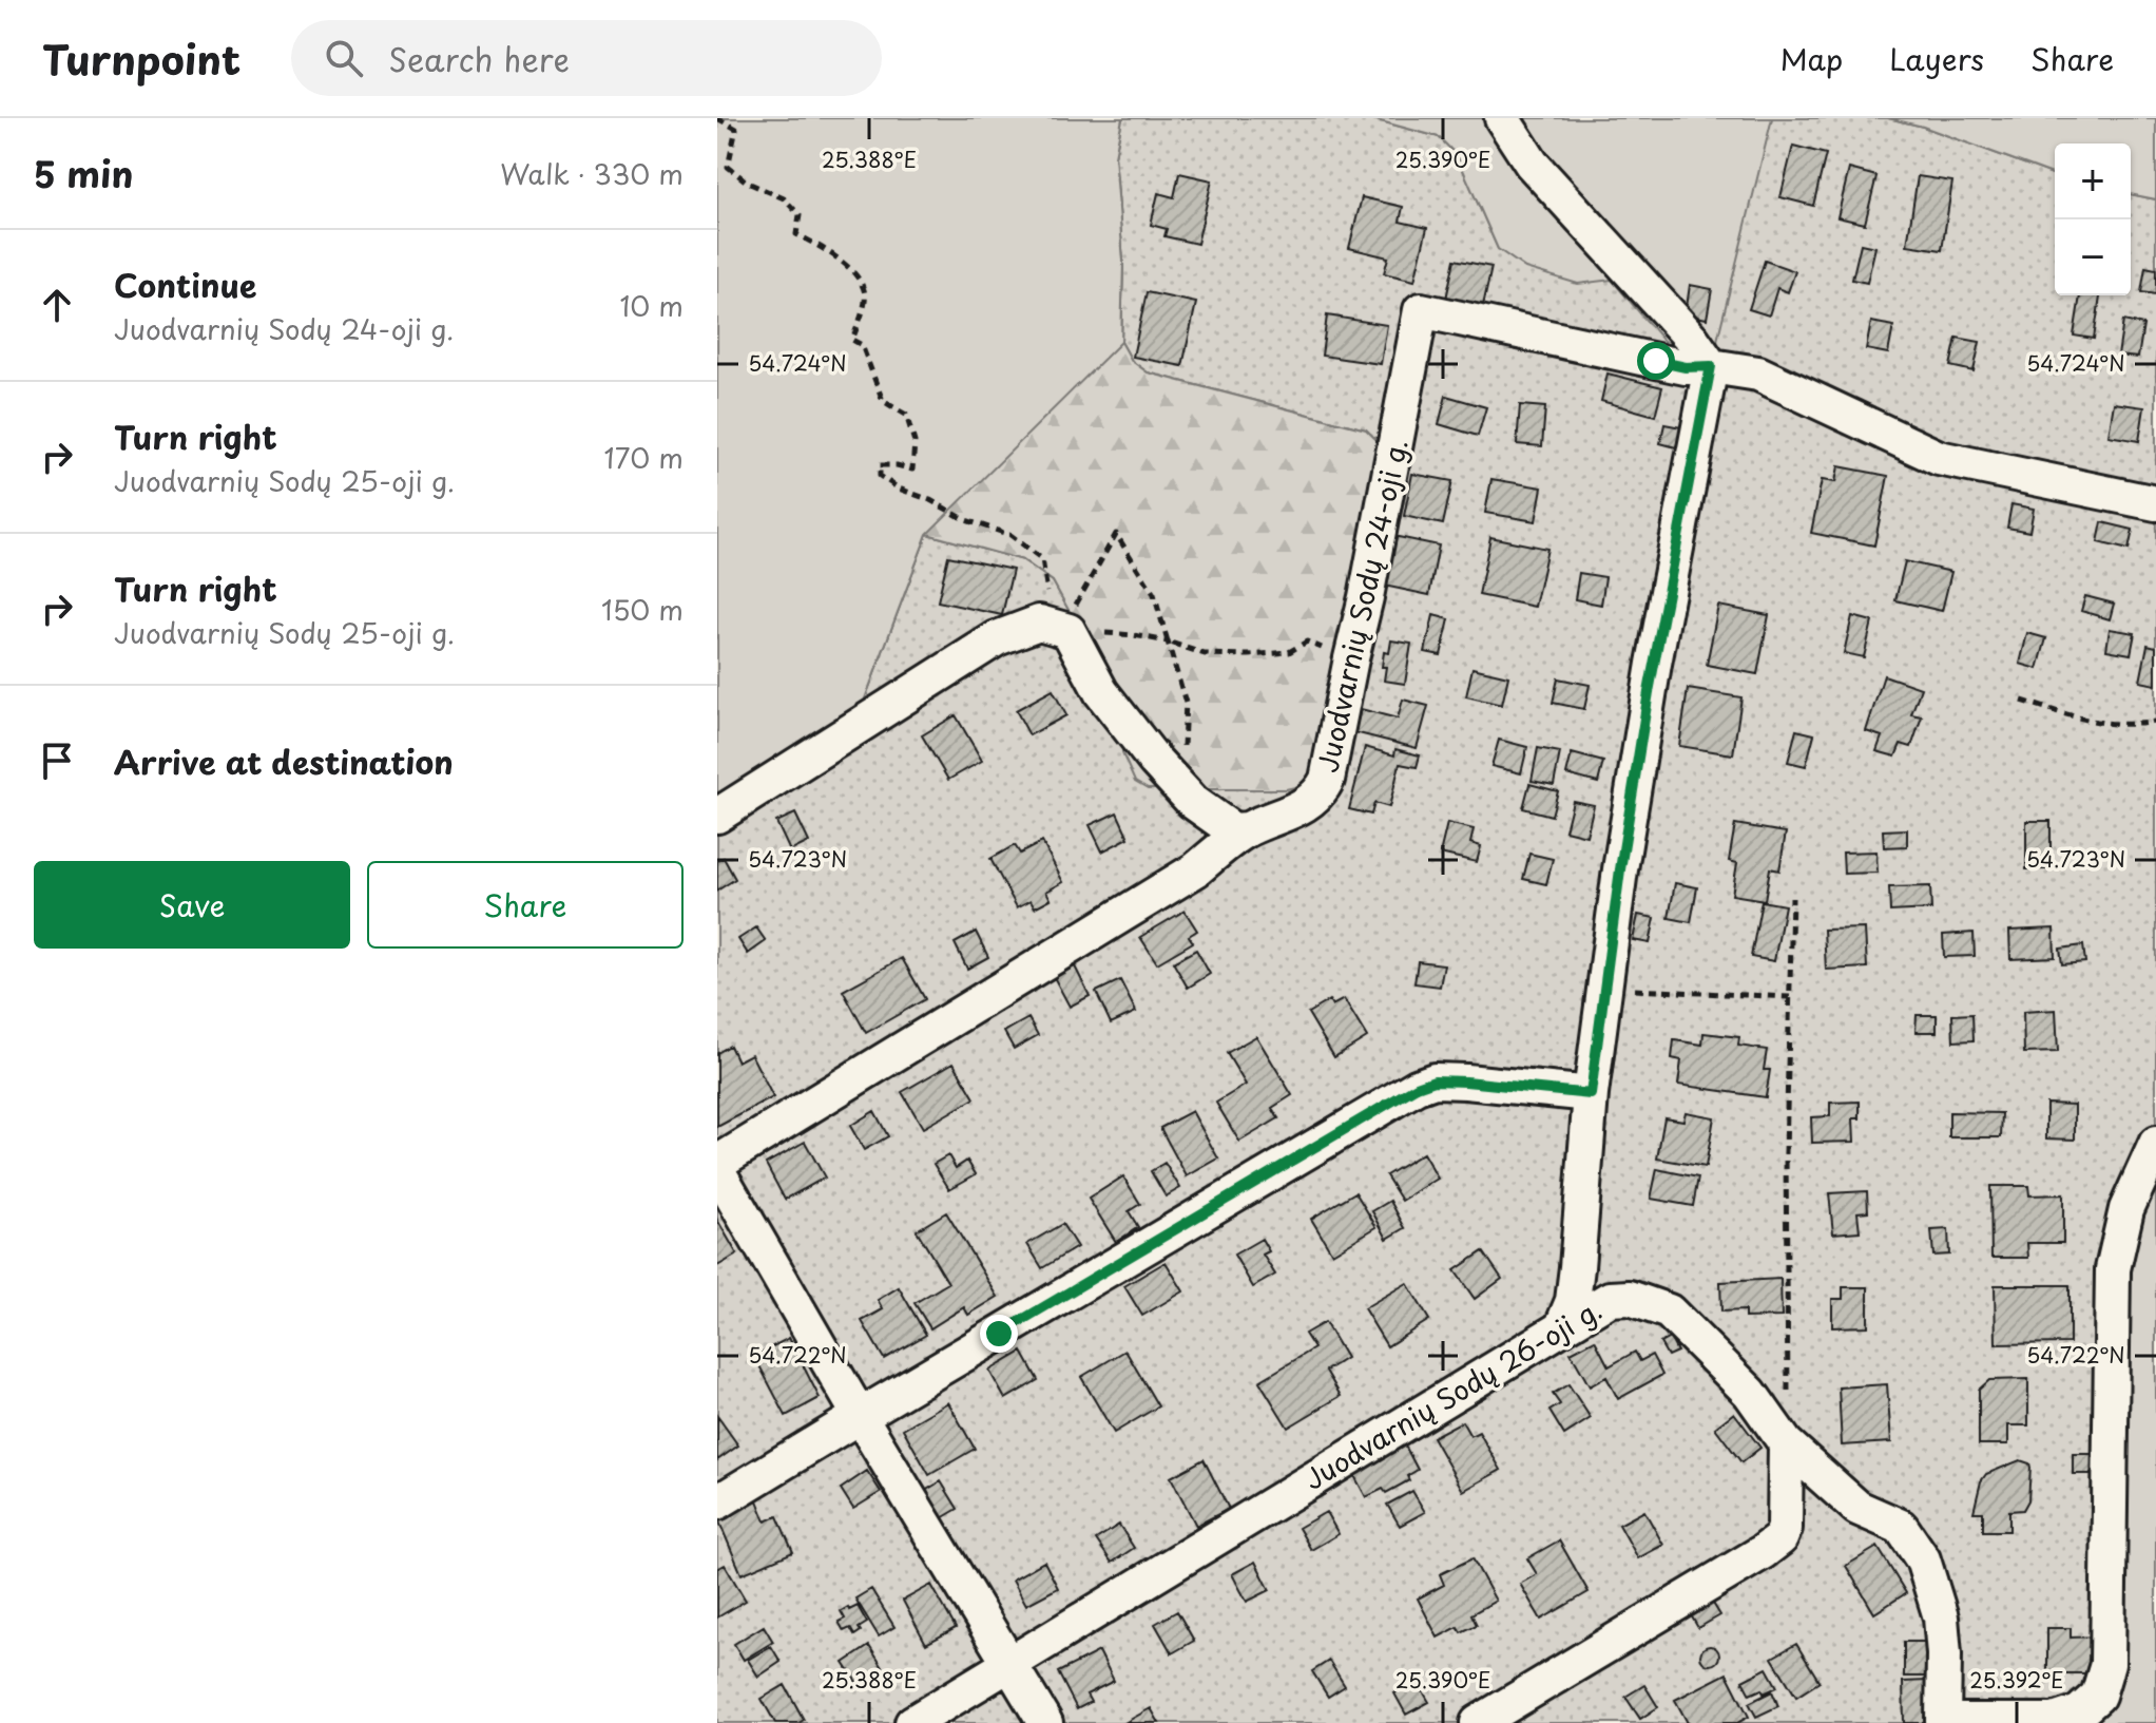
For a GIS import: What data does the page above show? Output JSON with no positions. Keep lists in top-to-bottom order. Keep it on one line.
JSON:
{"streets":{"street":["Juodvarnių Sodų 24-oji g.","Juodvarnių Sodų 26-oji g."]},"page":{"header":"Turnpoint","search":"Search here","nav":["Map","Layers","Share"],"heading":["5 min","Walk · 330 m"],"map_buttons":["+","−"],"list":[["Continue","Juodvarnių Sodų 24-oji g.","10 m"],["Turn right","Juodvarnių Sodų 25-oji g.","170 m"],["Turn right","Juodvarnių Sodų 25-oji g.","150 m"],"Arrive at destination"],"buttons":["Save","Share"]},"coordinates":["25.388°E","25.390°E","54.724°N","54.723°N","54.722°N","25.392°E"]}
